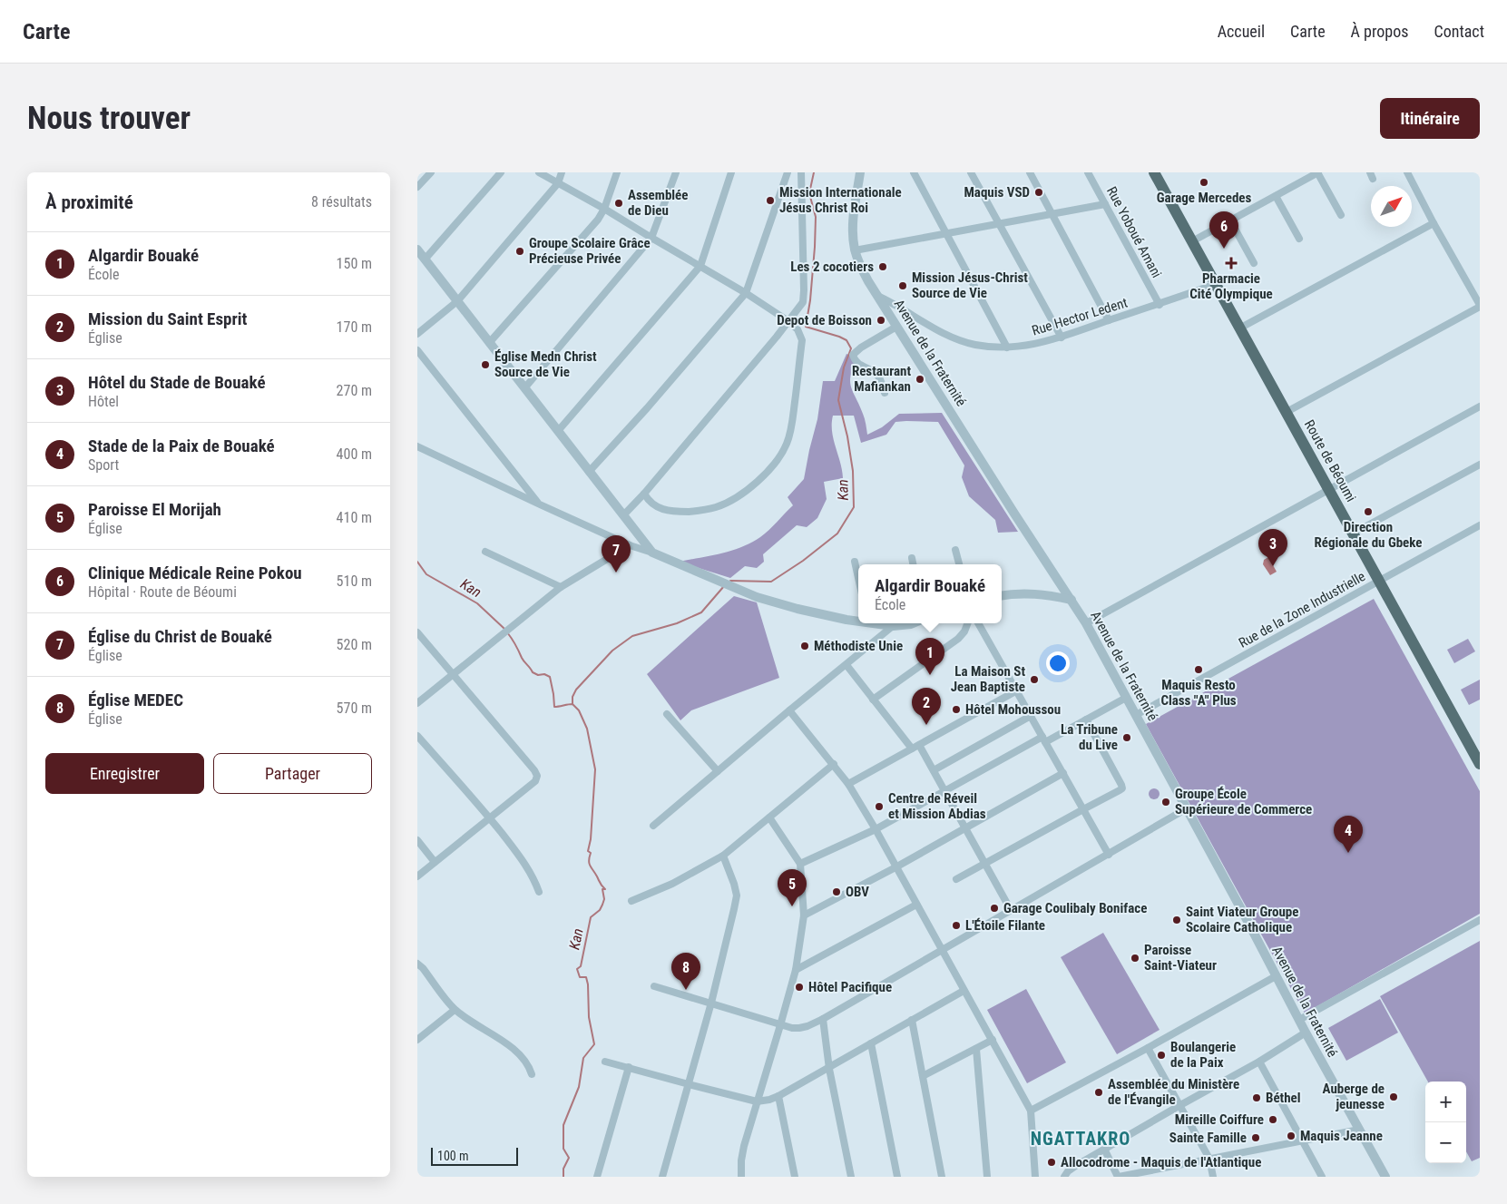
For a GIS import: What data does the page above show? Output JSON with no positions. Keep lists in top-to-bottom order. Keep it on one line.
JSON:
{"streets":{"main road":["Route de Béoumi"],"street":["Rue Yoboué Amani","Rue Hector Ledent","Avenue de la Fraternité","Rue de la Zone Industrielle"]},"crossings":[["Rue Yoboué Amani","Rue Hector Ledent"],["Rue Hector Ledent","Avenue de la Fraternité"],["Rue Hector Ledent","Route de Béoumi"],["Avenue de la Fraternité","Rue de la Zone Industrielle"],["Route de Béoumi","Rue de la Zone Industrielle"]],"districts":["NGATTAKRO"],"water":["Kan"],"places":{"other":["Garage Mercedes","Maquis VSD","Mission Internationale Jésus Christ Roi","Assemblée de Dieu","Groupe Scolaire Grâce Précieuse Privée","Les 2 cocotiers","Mission Jésus-Christ Source de Vie","Depot de Boisson","Église Medn Christ Source de Vie","Restaurant Mafiankan","Direction Régionale du Gbeke","Méthodiste Unie","Maquis Resto Class \"A\" Plus","La Maison St Jean Baptiste","Hôtel Mohoussou","La Tribune du Live","Groupe École Supérieure de Commerce","Centre de Réveil et Mission Abdias","OBV","Garage Coulibaly Boniface","Saint Viateur Groupe Scolaire Catholique","L'Étoile Filante","Paroisse Saint-Viateur","Hôtel Pacifique","Boulangerie de la Paix","Assemblée du Ministère de l'Évangile","Auberge de jeunesse","Béthel","Mireille Coiffure","Maquis Jeanne","Sainte Famille","Allocodrome - Maquis de l'Atlantique"],"health":["Pharmacie Cité Olympique"]},"scale_bar":"100 m","north":"top right","page":{"header":"Carte","nav":["Accueil","Carte","À propos","Contact"],"buttons":["Itinéraire",["Enregistrer","Partager"]],"title":"Nous trouver","heading":["À proximité","8 résultats"],"pins":["6","3","7","1","2","4","5","8"],"list":[{"mark":"1","name":"Algardir Bouaké","note":"École","value":"150 m"},{"mark":"2","name":"Mission du Saint Esprit","note":"Église","value":"170 m"},{"mark":"3","name":"Hôtel du Stade de Bouaké","note":"Hôtel","value":"270 m"},{"mark":"4","name":"Stade de la Paix de Bouaké","note":"Sport","value":"400 m"},{"mark":"5","name":"Paroisse El Morijah","note":"Église","value":"410 m"},{"mark":"6","name":"Clinique Médicale Reine Pokou","note":"Hôpital · Route de Béoumi","value":"510 m"},{"mark":"7","name":"Église du Christ de Bouaké","note":"Église","value":"520 m"},{"mark":"8","name":"Église MEDEC","note":"Église","value":"570 m"}],"popup":["Algardir Bouaké","École"],"map_buttons":["+","−"],"scale":"100 m"}}
